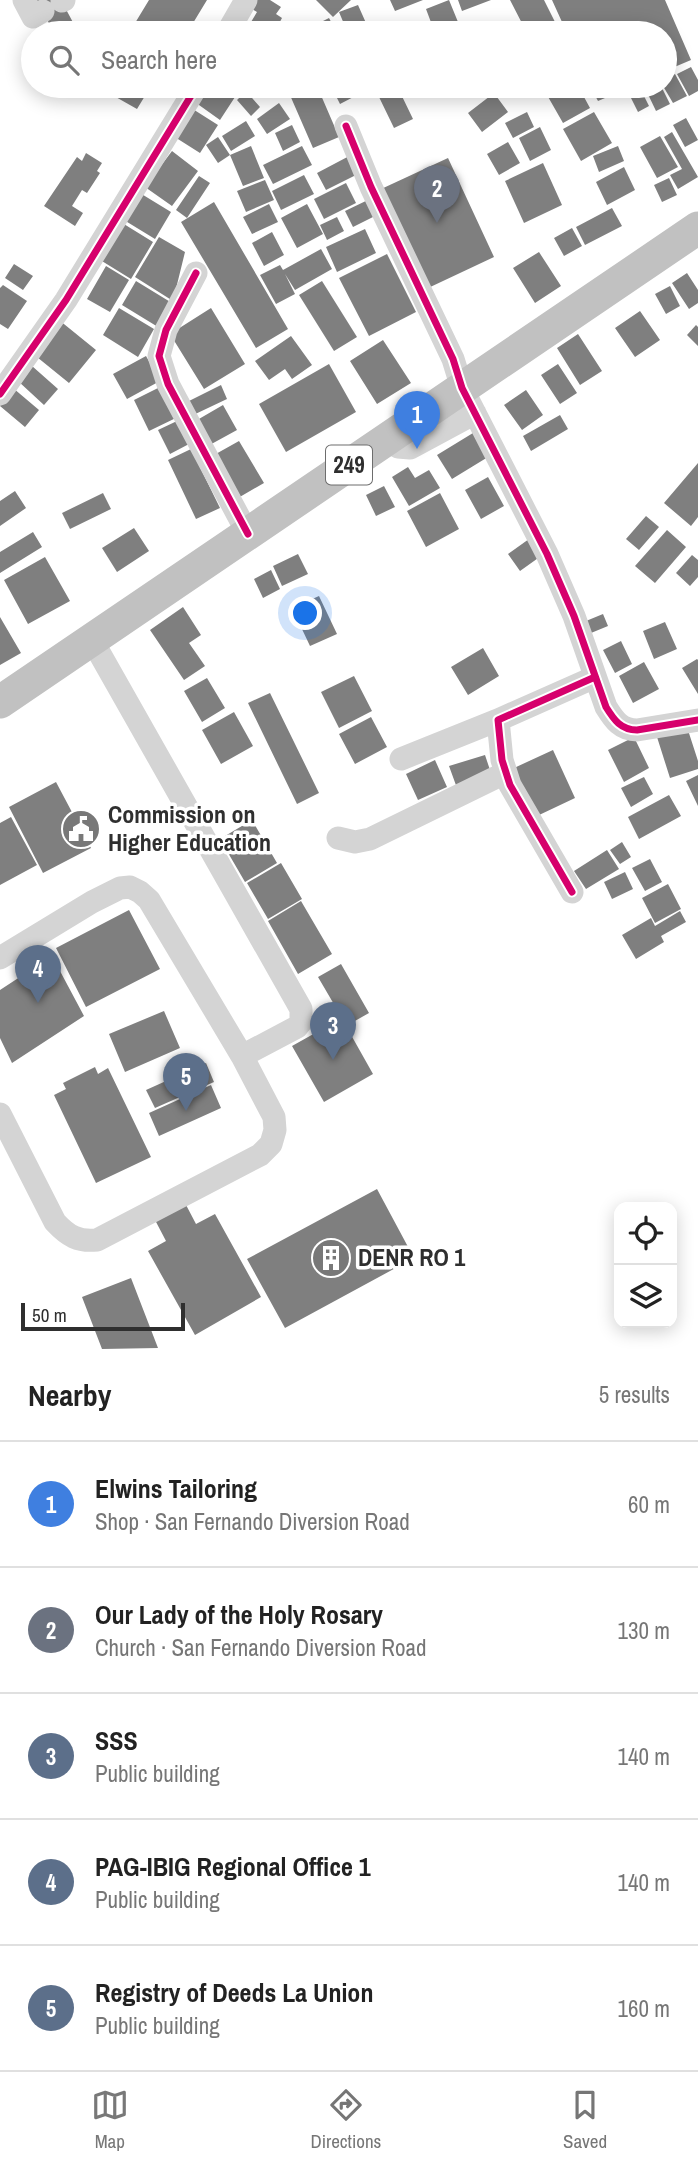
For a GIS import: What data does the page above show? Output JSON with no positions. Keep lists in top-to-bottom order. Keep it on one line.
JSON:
{"streets":{"highway":["249"]},"places":{"public building":["Commission on Higher Education"],"building":["DENR RO 1"]},"scale_bar":"50 m","page":{"search":"Search here","pins":["2","1","4","3","5"],"scale":"50 m","heading":["Nearby","5 results"],"list":[{"mark":"1","name":"Elwins Tailoring","note":"Shop · San Fernando Diversion Road","value":"60 m"},{"mark":"2","name":"Our Lady of the Holy Rosary","note":"Church · San Fernando Diversion Road","value":"130 m"},{"mark":"3","name":"SSS","note":"Public building","value":"140 m"},{"mark":"4","name":"PAG-IBIG Regional Office 1","note":"Public building","value":"140 m"},{"mark":"5","name":"Registry of Deeds La Union","note":"Public building","value":"160 m"}],"nav":["Map","Directions","Saved"]}}
